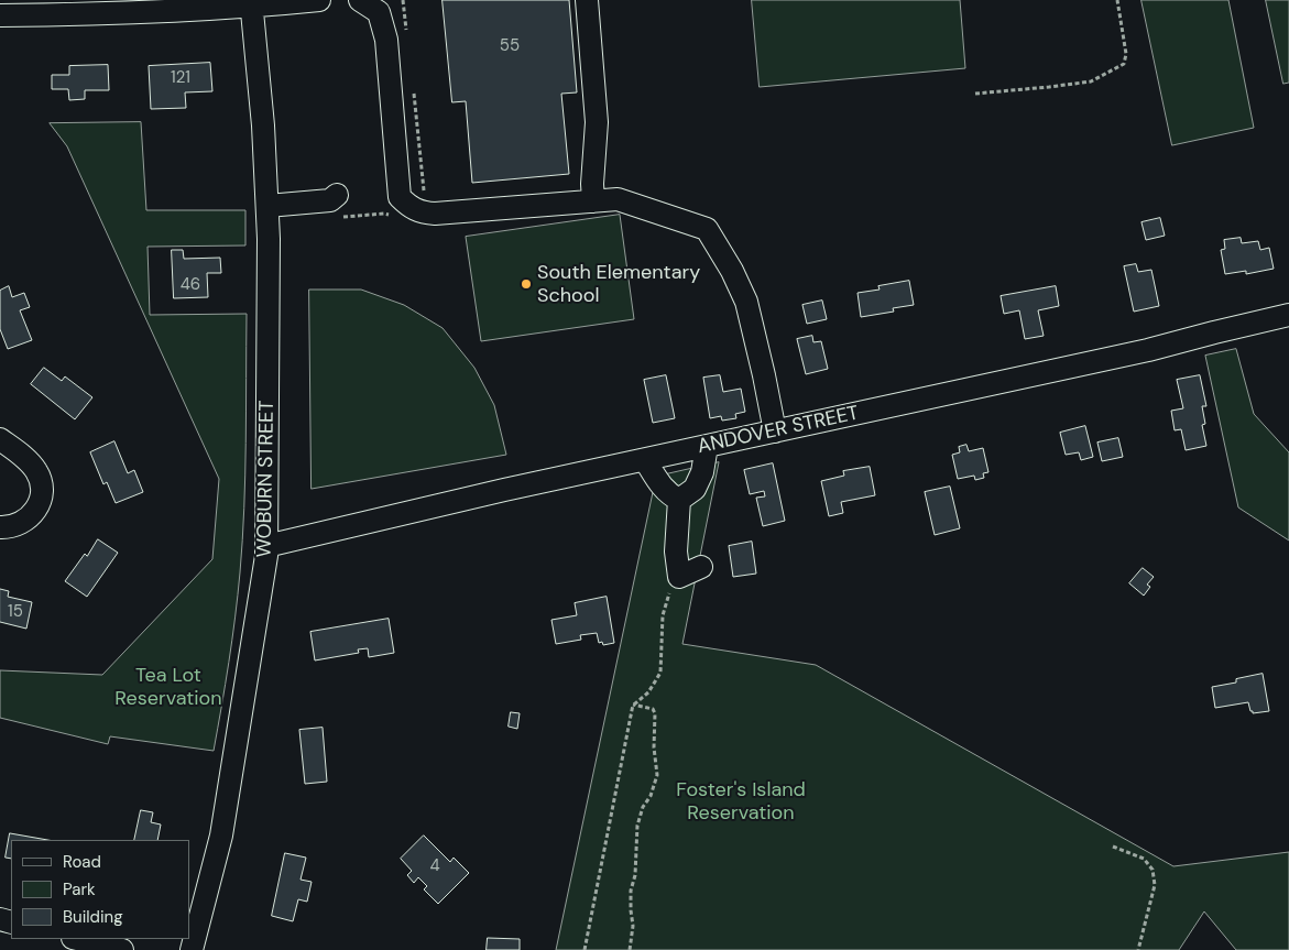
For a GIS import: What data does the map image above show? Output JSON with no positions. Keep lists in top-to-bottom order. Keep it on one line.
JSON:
{"streets":{"street":["ANDOVER STREET","WOBURN STREET"]},"crossings":[["ANDOVER STREET","WOBURN STREET"]],"parks":["Tea Lot Reservation","Foster's Island Reservation"],"places":["South Elementary School"],"house_numbers":["55","121","46","15","4"],"legend":["Road","Park","Building"]}
